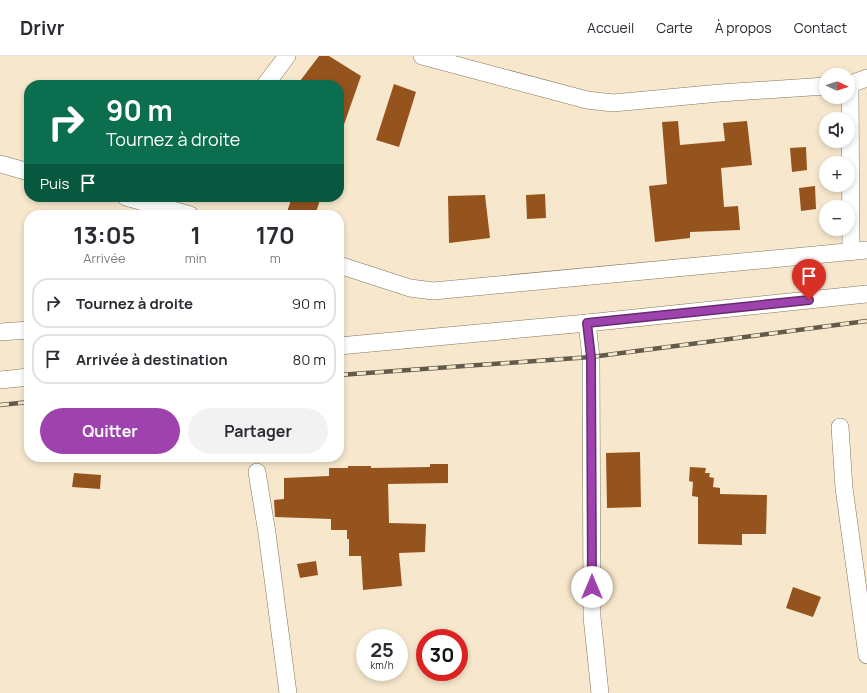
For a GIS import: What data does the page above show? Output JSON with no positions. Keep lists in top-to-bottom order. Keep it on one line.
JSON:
{"north":"right","page":{"header":"Drivr","nav":["Accueil","Carte","À propos","Contact"],"map_buttons":["+","−"],"turn":["90 m","Tournez à droite"],"then":"Puis","eta":["13:05","Arrivée","1","min","170","m"],"list":[{"name":"Tournez à droite","value":"90 m"},{"name":"Arrivée à destination","value":"80 m"}],"buttons":["Quitter","Partager"],"speed":"25 km/h","limit":"30"}}
